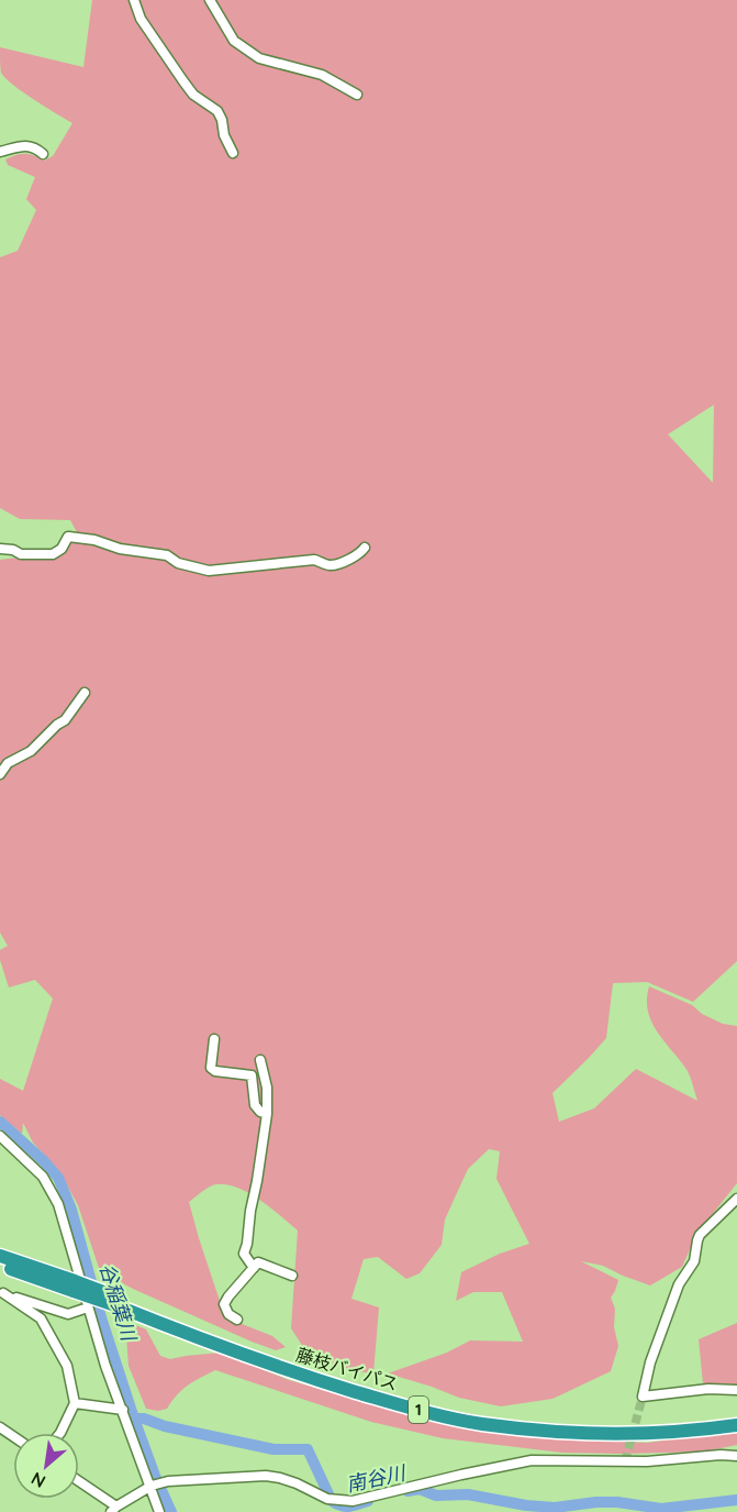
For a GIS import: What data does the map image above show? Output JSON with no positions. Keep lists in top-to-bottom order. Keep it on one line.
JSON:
{"streets":{"highway":["藤枝バイパス","1"]},"crossings":[["藤枝バイパス","1"]],"water":["谷稲葉川","南谷川"],"north":"bottom left"}
